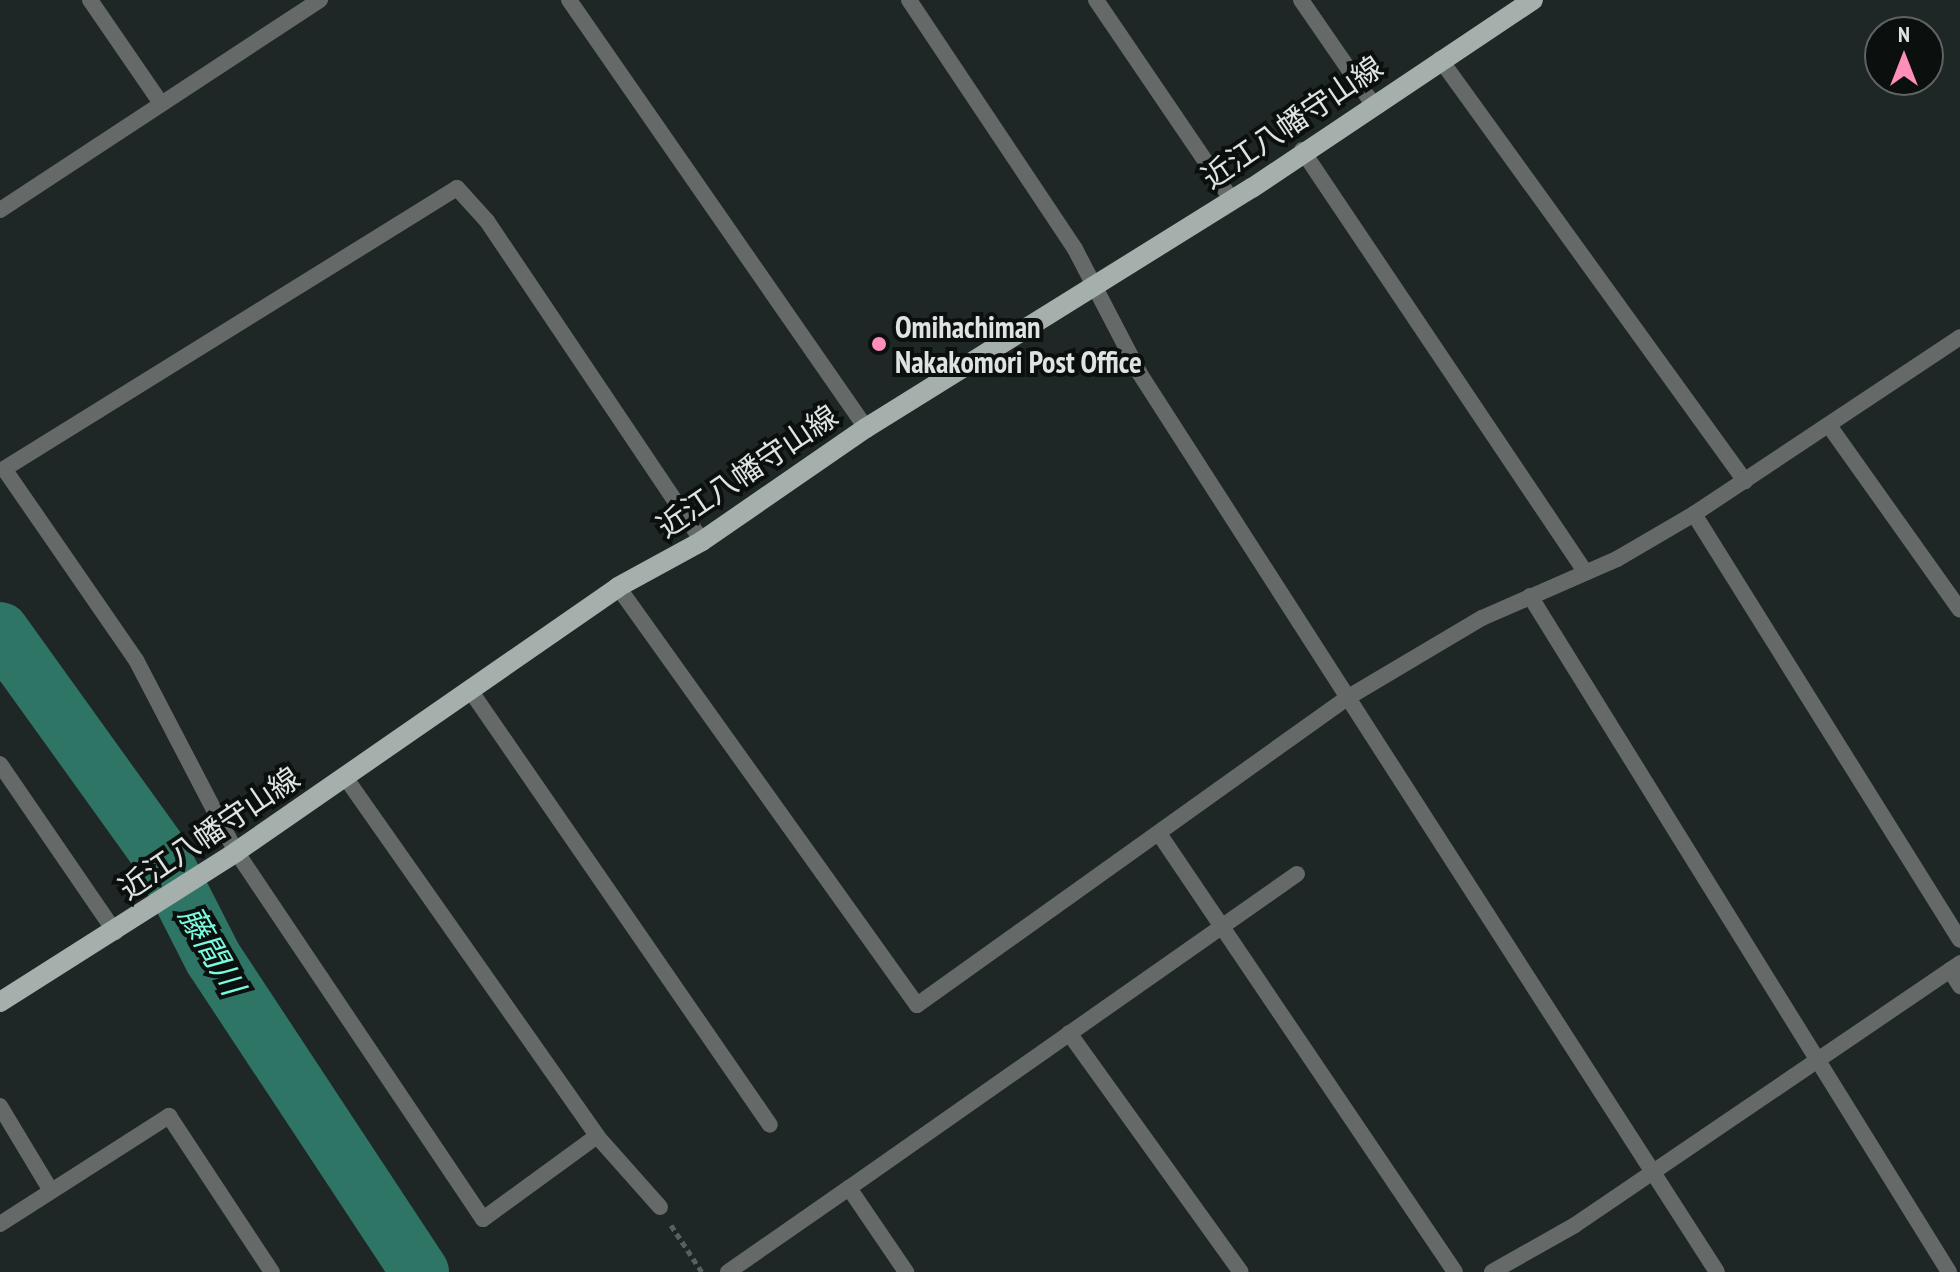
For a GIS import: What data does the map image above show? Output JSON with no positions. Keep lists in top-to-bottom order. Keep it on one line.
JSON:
{"streets":{"main road":["近江八幡守山線"]},"water":["藤間川"],"places":["Omihachiman Nakakomori Post Office"],"north":"top"}
